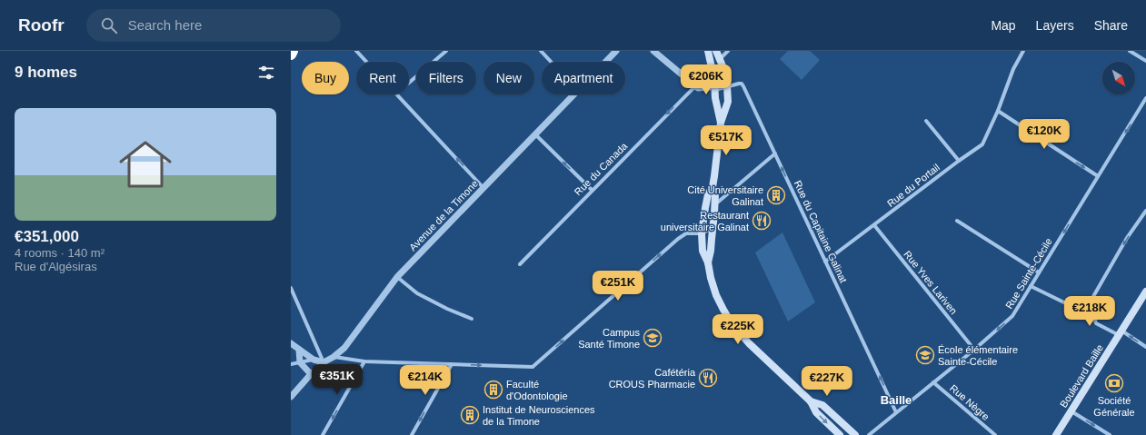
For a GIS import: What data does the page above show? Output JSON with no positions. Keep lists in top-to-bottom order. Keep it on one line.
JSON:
{"streets":{"main road":["Boulevard Baille"],"street":["Rue du Canada","Rue du Portail","Avenue de la Timone","Rue du Capitaine Galinat","Rue Sainte-Cécile","Rue Yves Lariven","Rue Nègre"]},"crossings":[["Rue du Portail","Rue du Capitaine Galinat"],["Rue du Portail","Rue Yves Lariven"],["Rue du Capitaine Galinat","Rue Sainte-Cécile"],["Rue Sainte-Cécile","Rue Yves Lariven"],["Rue Sainte-Cécile","Rue Nègre"]],"one_way":["Rue du Canada","Rue du Capitaine Galinat","Rue Sainte-Cécile"],"districts":["Baille"],"places":{"building":["Cité Universitaire Galinat","Faculté d'Odontologie","Institut de Neurosciences de la Timone"],"restaurant":["Restaurant universitaire Galinat","Cafétéria CROUS Pharmacie"],"school or university":["Campus Santé Timone","École élémentaire Sainte-Cécile"],"bank":["Société Générale"]},"north":"bottom right","page":{"header":"Roofr","search":"Search here","nav":["Map","Layers","Share"],"heading":"9 homes","chip":["Buy","Rent","Filters","New","Apartment"],"price":["€206K","€120K","€517K","€251K","€218K","€225K","€351K","€214K","€227K"],"list":[{"name":"€351,000","note":"4 rooms · 140 m² · Rue d'Algésiras"}]}}
